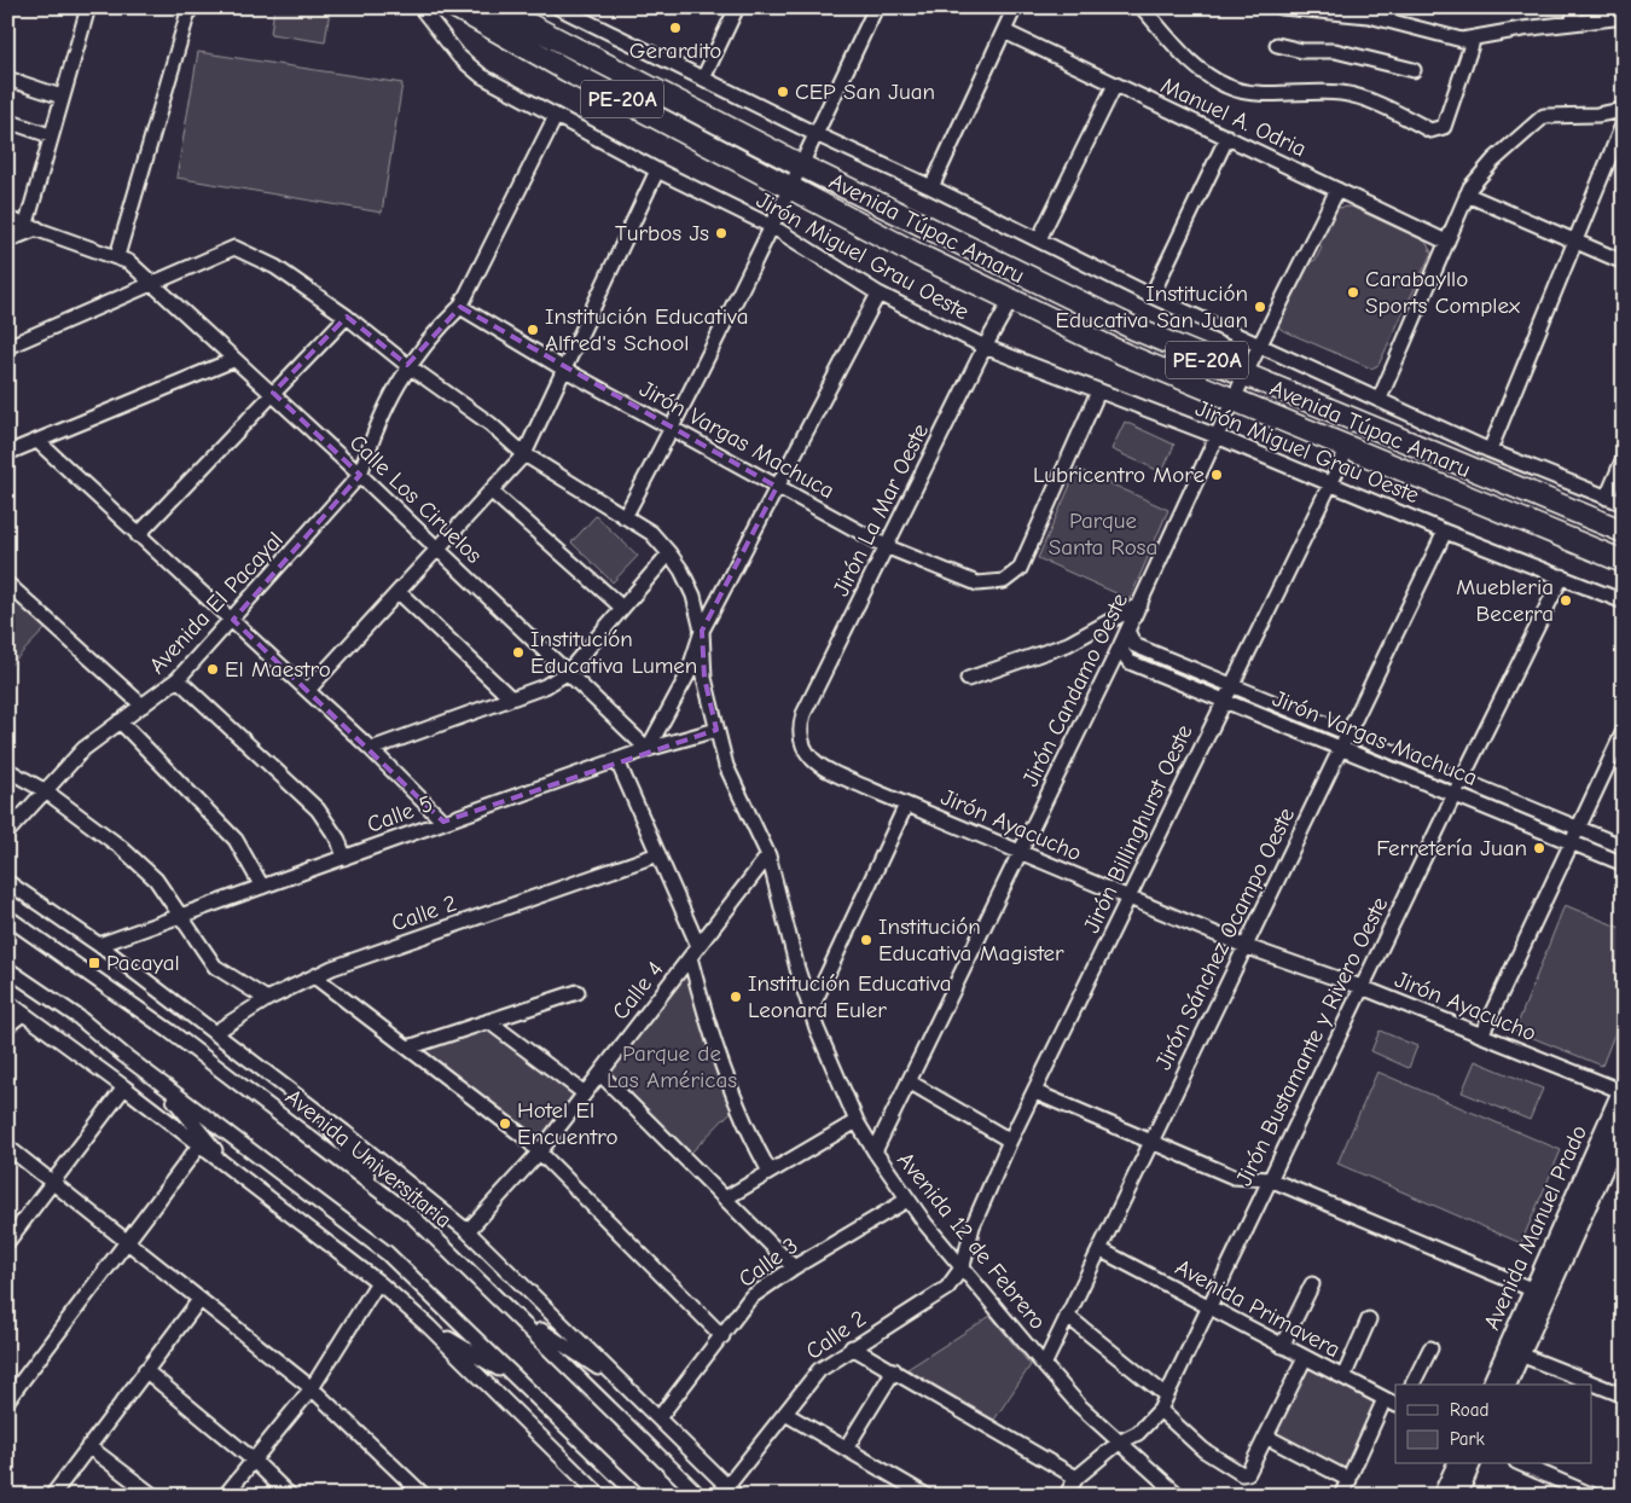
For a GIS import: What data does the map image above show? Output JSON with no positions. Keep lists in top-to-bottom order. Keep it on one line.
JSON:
{"streets":{"highway":["PE-20A","Avenida Túpac Amaru"],"main road":["Avenida Manuel Prado"],"street":["Manuel A. Odria","Jirón Miguel Grau Oeste","Jirón Vargas Machuca","Calle Los Ciruelos","Jirón La Mar Oeste","Avenida El Pacayal","Jirón Candamo Oeste","Calle 5","Jirón Ayacucho","Jirón Billinghurst Oeste","Calle 2","Jirón Sánchez Ocampo Oeste","Calle 4","Jirón Bustamante y Rivero Oeste","Avenida Universitaria","Avenida 12 de Febrero","Calle 3","Avenida Primavera"]},"crossings":[["Manuel A. Odria","Jirón Candamo Oeste"],["Avenida Túpac Amaru","Jirón La Mar Oeste"],["Avenida Túpac Amaru","Jirón Candamo Oeste"],["Avenida Túpac Amaru","Jirón Billinghurst Oeste"],["Jirón Miguel Grau Oeste","Jirón Vargas Machuca"],["Jirón Miguel Grau Oeste","Jirón La Mar Oeste"],["Jirón Miguel Grau Oeste","Avenida El Pacayal"],["Jirón Miguel Grau Oeste","Jirón Candamo Oeste"],["Jirón Miguel Grau Oeste","Jirón Billinghurst Oeste"],["Jirón Miguel Grau Oeste","Jirón Sánchez Ocampo Oeste"],["Jirón Miguel Grau Oeste","Jirón Bustamante y Rivero Oeste"],["Jirón Vargas Machuca","Jirón La Mar Oeste"],["Jirón Vargas Machuca","Avenida El Pacayal"],["Jirón Vargas Machuca","Jirón Candamo Oeste"],["Jirón Vargas Machuca","Jirón Billinghurst Oeste"],["Jirón Vargas Machuca","Jirón Sánchez Ocampo Oeste"],["Jirón Vargas Machuca","Jirón Bustamante y Rivero Oeste"],["Calle Los Ciruelos","Avenida El Pacayal"],["Calle Los Ciruelos","Calle 5"],["Calle Los Ciruelos","Avenida 12 de Febrero"],["Jirón La Mar Oeste","Jirón Ayacucho"],["Avenida El Pacayal","Avenida 12 de Febrero"],["Jirón Candamo Oeste","Jirón Ayacucho"],["Jirón Candamo Oeste","Avenida 12 de Febrero"],["Calle 5","Avenida 12 de Febrero"],["Jirón Ayacucho","Jirón Billinghurst Oeste"],["Jirón Ayacucho","Jirón Sánchez Ocampo Oeste"],["Jirón Ayacucho","Jirón Bustamante y Rivero Oeste"],["Jirón Ayacucho","Avenida Manuel Prado"],["Jirón Billinghurst Oeste","Calle 2"],["Jirón Billinghurst Oeste","Avenida 12 de Febrero"],["Calle 2","Avenida Universitaria"],["Calle 2","Avenida 12 de Febrero"],["Jirón Sánchez Ocampo Oeste","Avenida 12 de Febrero"],["Jirón Sánchez Ocampo Oeste","Avenida Primavera"],["Calle 4","Avenida Universitaria"],["Calle 4","Avenida 12 de Febrero"],["Jirón Bustamante y Rivero Oeste","Avenida 12 de Febrero"],["Jirón Bustamante y Rivero Oeste","Avenida Primavera"],["Avenida Universitaria","Calle 3"],["Avenida 12 de Febrero","Calle 3"]],"parks":["Parque Santa Rosa","Parque de Las Américas"],"places":{"other":["Gerardito","CEP San Juan","Turbos Js","Carabayllo Sports Complex","Institución Educativa San Juan","Institución Educativa Alfred's School","Lubricentro More","Muebleria Becerra","Institución Educativa Lumen","El Maestro","Ferretería Juan","Institución Educativa Magister","Institución Educativa Leonard Euler","Hotel El Encuentro"],"transit":["Pacayal"]},"legend":["Road","Park"]}
